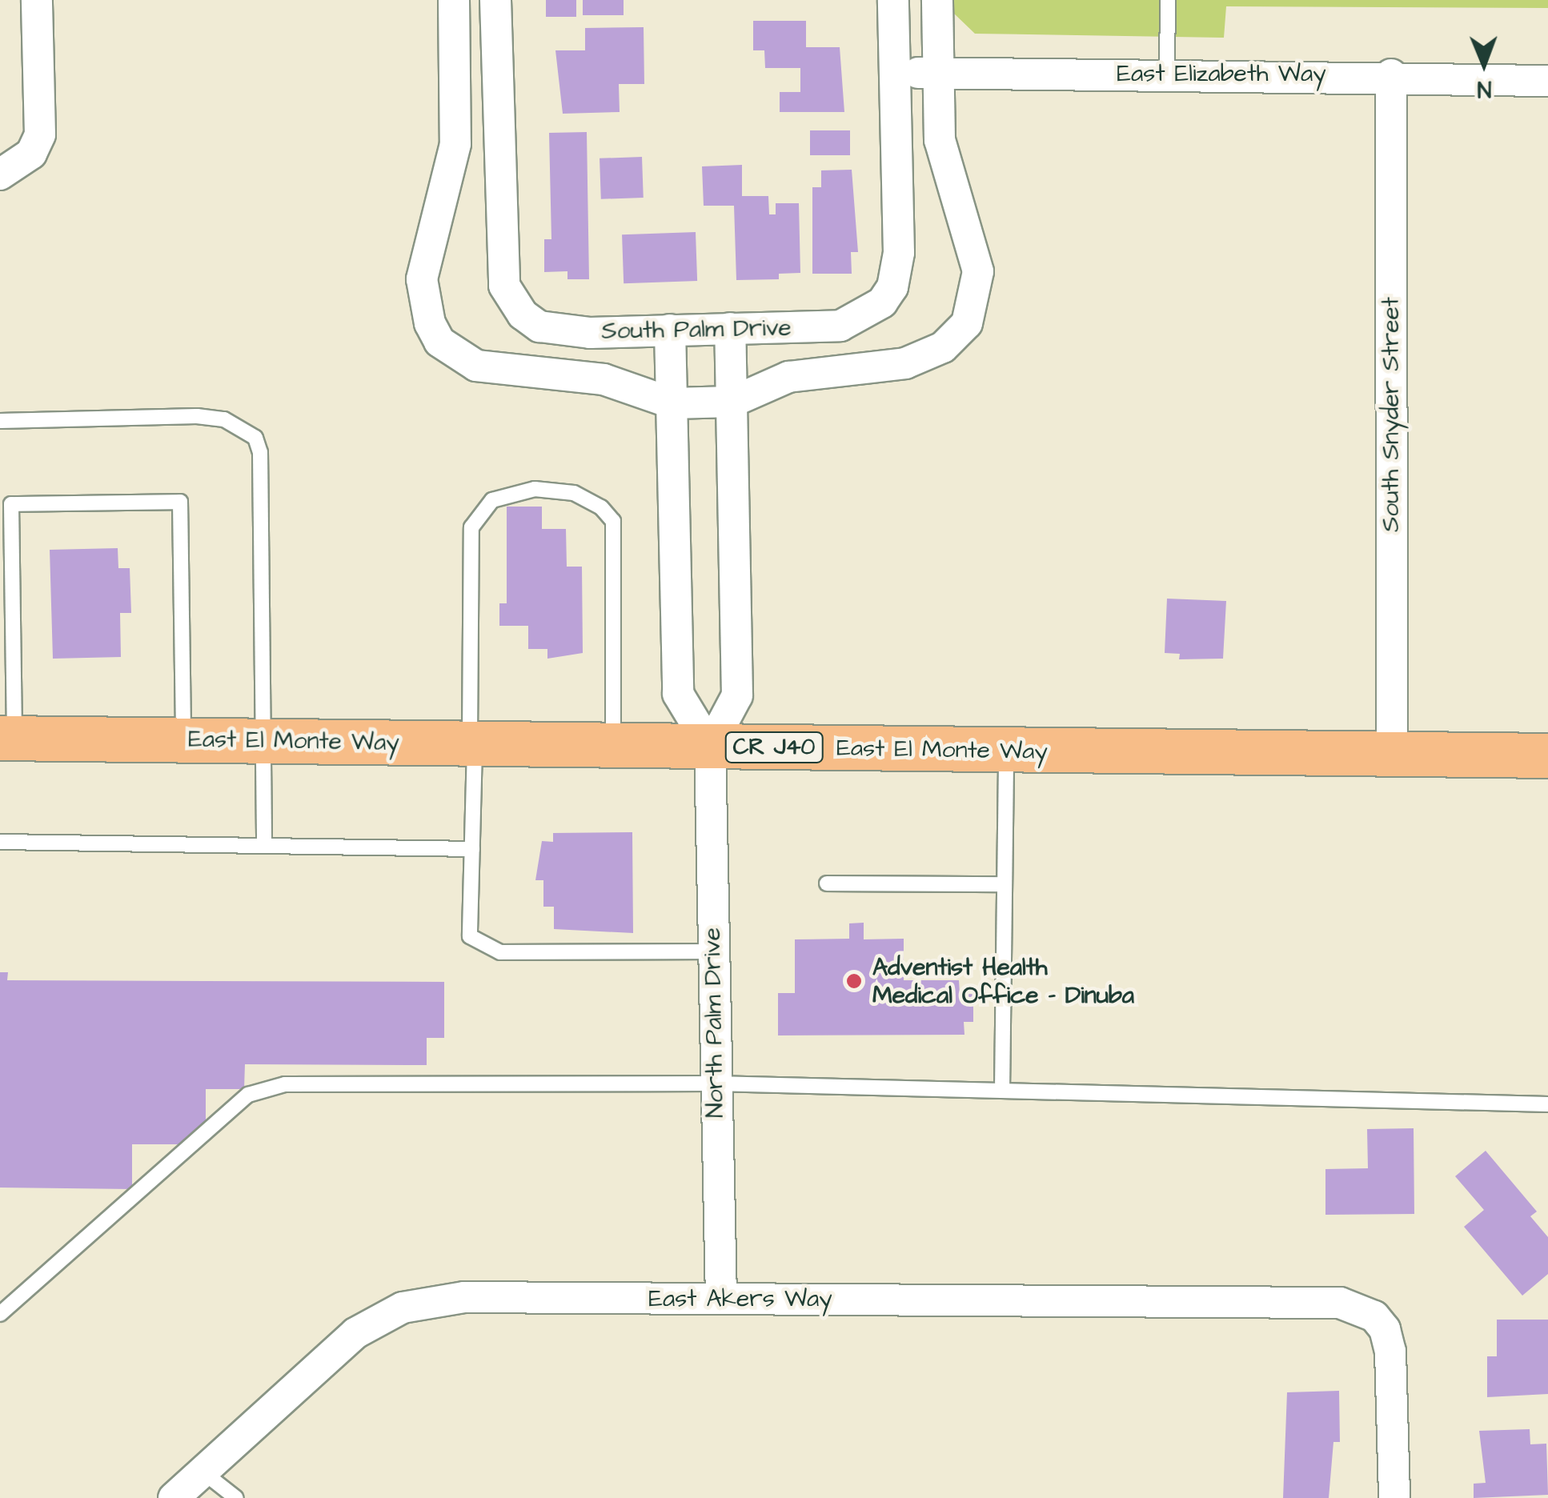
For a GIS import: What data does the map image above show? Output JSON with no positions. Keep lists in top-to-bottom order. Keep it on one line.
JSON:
{"streets":{"main road":["East El Monte Way","CR J40"],"street":["East Elizabeth Way","South Palm Drive","South Snyder Street","North Palm Drive","East Akers Way"]},"crossings":[["East Elizabeth Way","South Palm Drive"],["East Elizabeth Way","South Snyder Street"],["South Snyder Street","East El Monte Way"],["East El Monte Way","North Palm Drive"],["North Palm Drive","East Akers Way"]],"places":["Adventist Health Medical Office - Dinuba"],"north":"bottom"}
